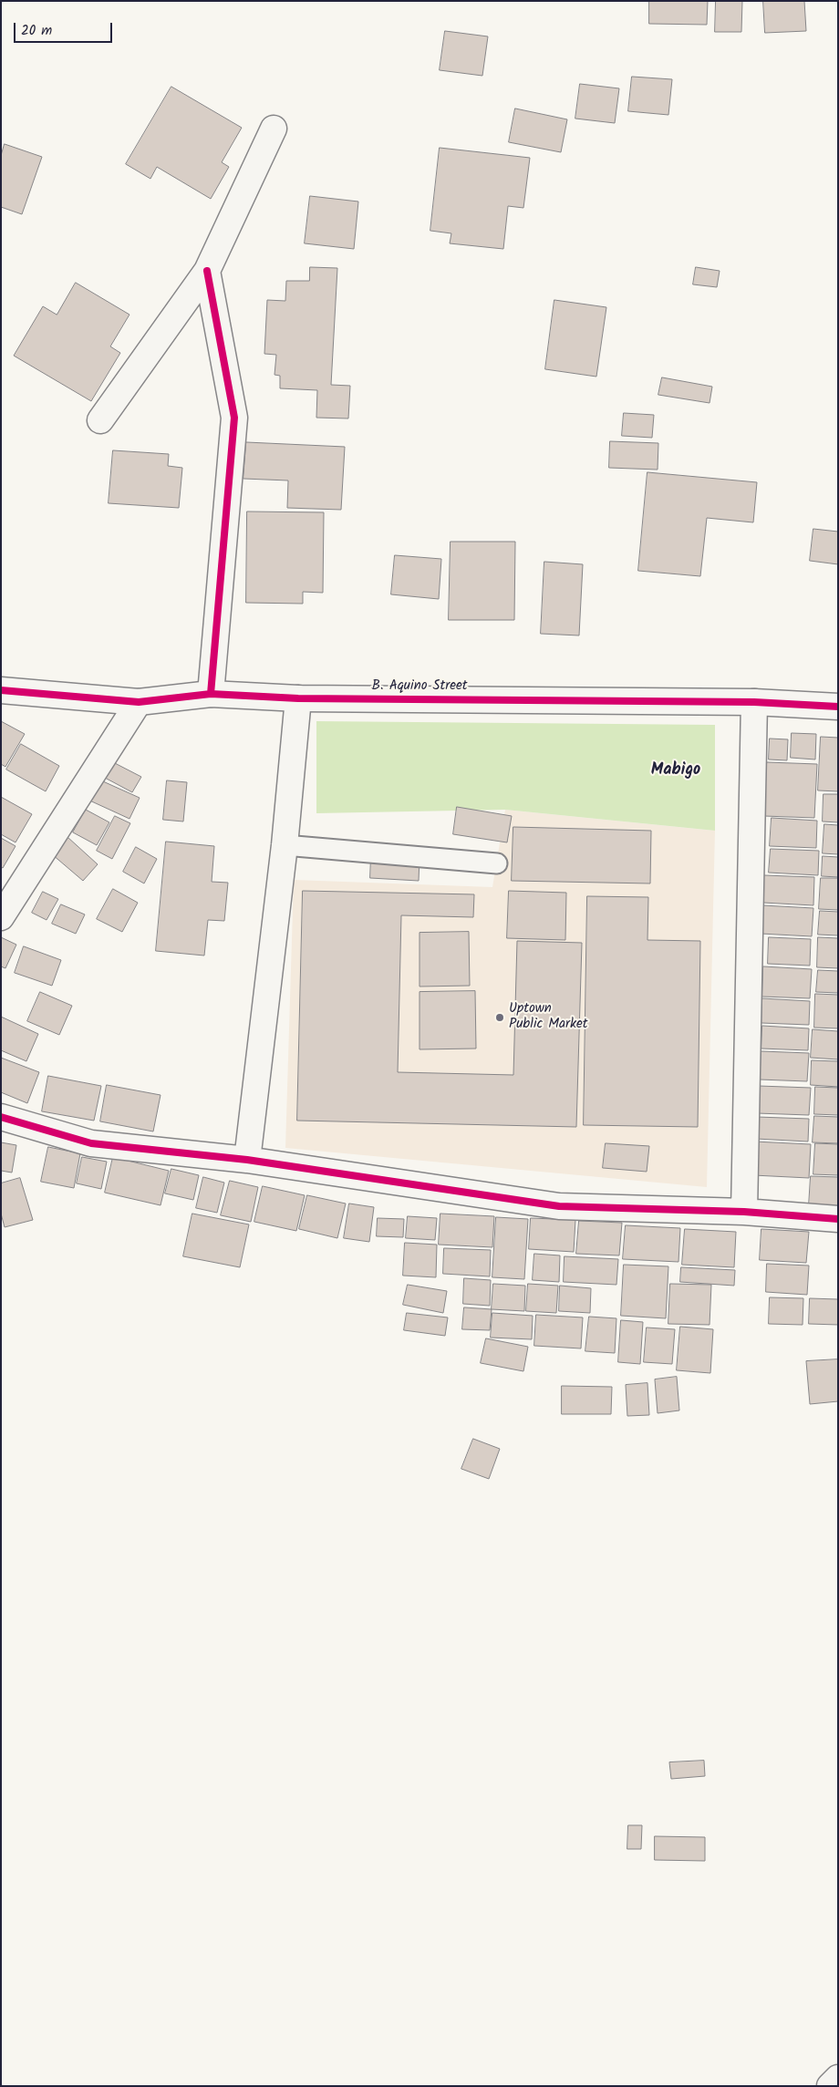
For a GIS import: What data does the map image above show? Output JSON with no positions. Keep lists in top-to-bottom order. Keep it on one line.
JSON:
{"streets":{"street":["B. Aquino Street"]},"districts":["Mabigo"],"places":["Uptown Public Market"],"scale_bar":"20 m"}
